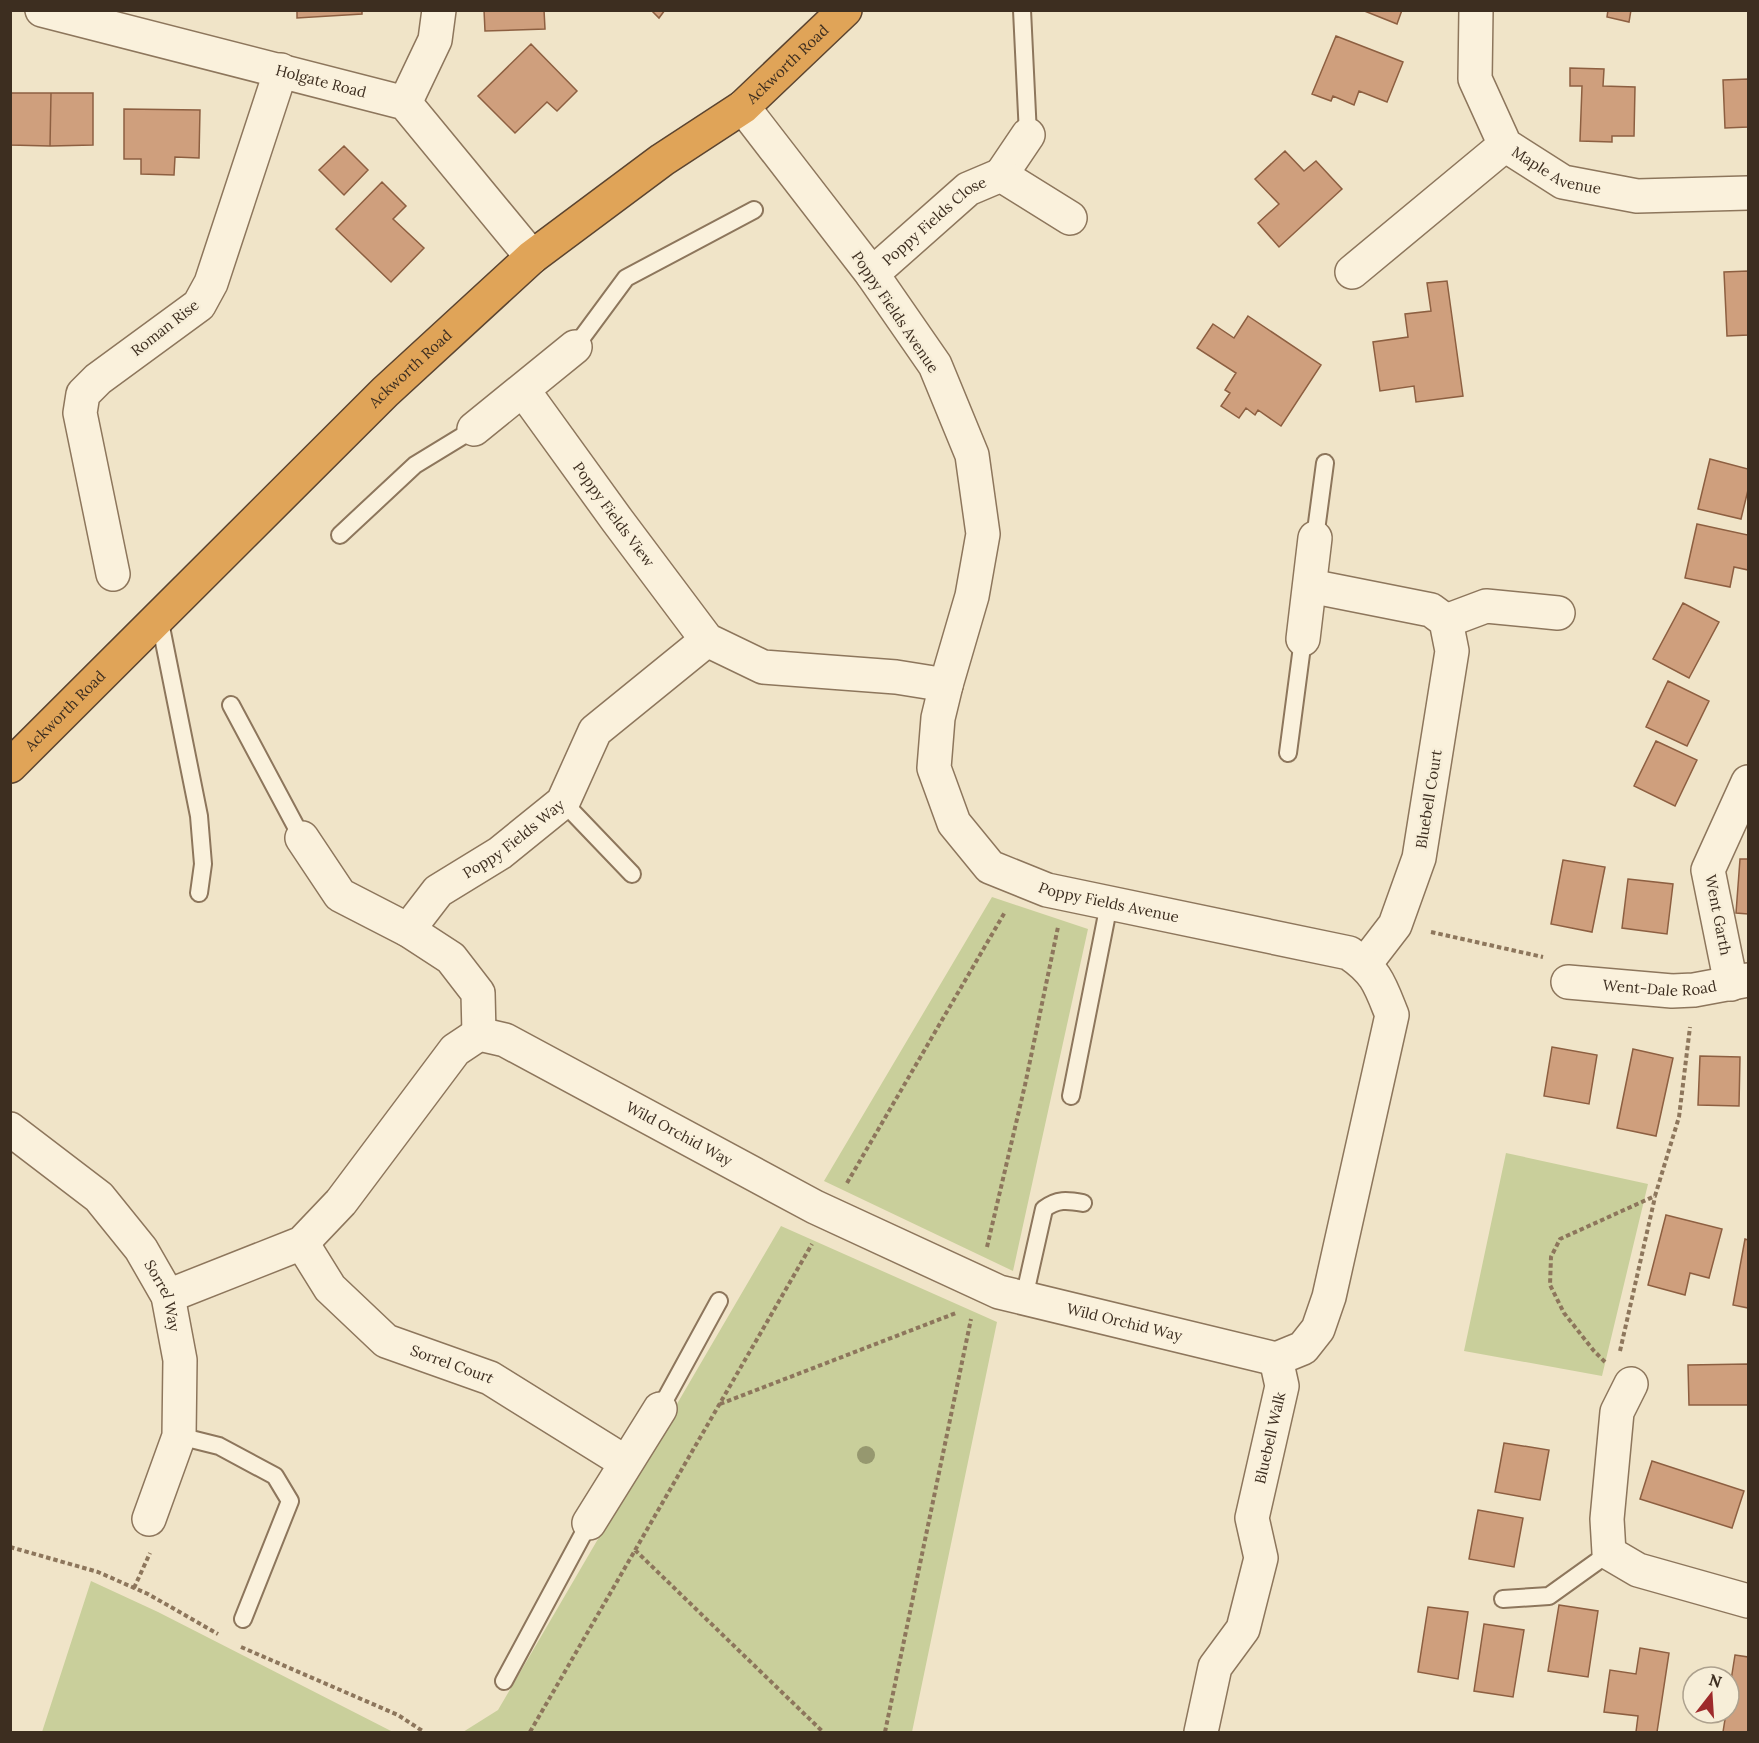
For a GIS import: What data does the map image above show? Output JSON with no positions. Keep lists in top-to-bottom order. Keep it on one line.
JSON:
{"streets":{"highway":["Ackworth Road"],"street":["Holgate Road","Maple Avenue","Poppy Fields Close","Poppy Fields Avenue","Roman Rise","Poppy Fields View","Bluebell Court","Poppy Fields Way","Went Garth","Went-Dale Road","Wild Orchid Way","Sorrel Way","Sorrel Court","Bluebell Walk"]},"crossings":[["Ackworth Road","Poppy Fields Avenue"],["Holgate Road","Roman Rise"],["Poppy Fields Close","Poppy Fields Avenue"],["Poppy Fields Avenue","Bluebell Court"],["Poppy Fields View","Poppy Fields Way"],["Went Garth","Went-Dale Road"],["Wild Orchid Way","Bluebell Walk"]],"north":"top"}
